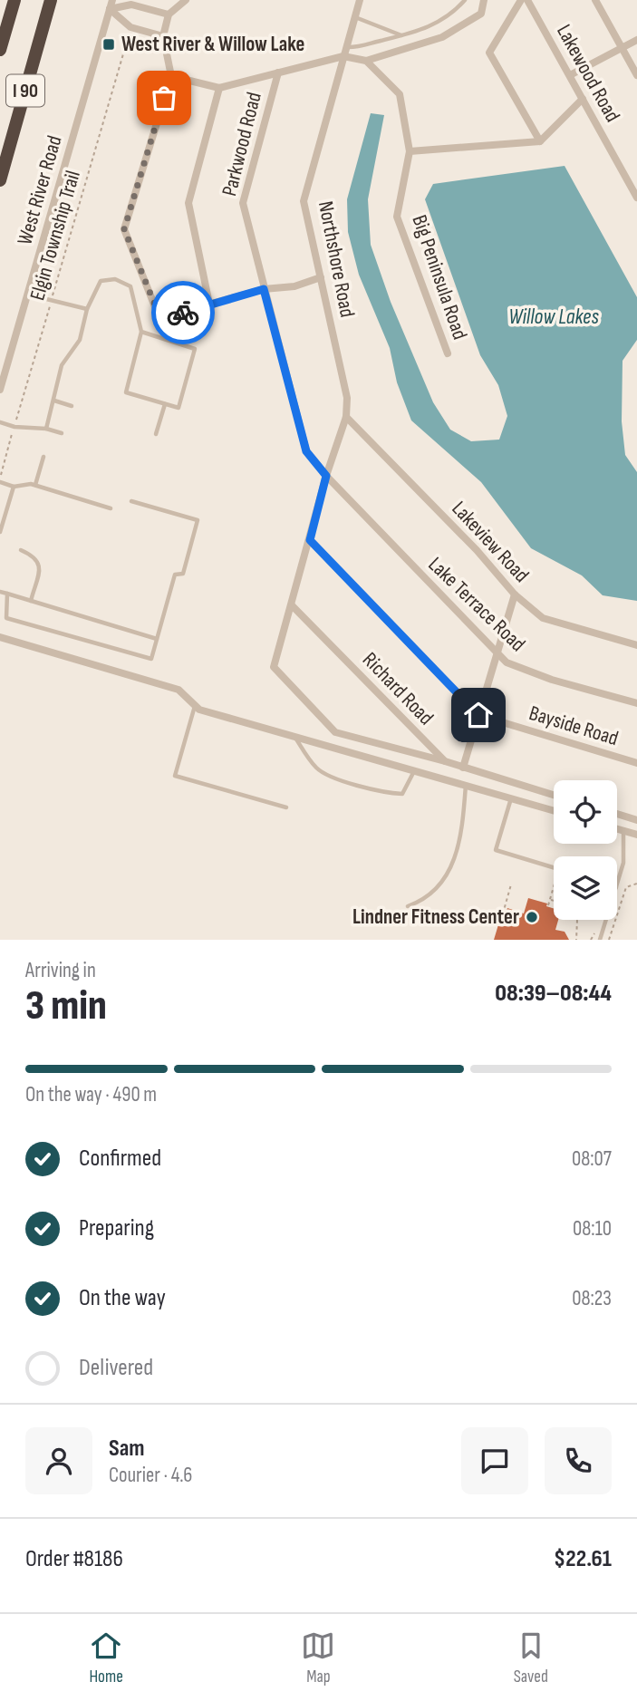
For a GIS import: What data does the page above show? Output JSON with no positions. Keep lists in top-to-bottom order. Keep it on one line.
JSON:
{"streets":{"highway":["I 90"],"street":["Lakewood Road","Parkwood Road","West River Road","Northshore Road","Big Peninsula Road","Lakeview Road","Lake Terrace Road","Richard Road","Bayside Road"],"path":["Elgin Township Trail"]},"crossings":[["Parkwood Road","Lake Terrace Road"],["Northshore Road","Lakeview Road"]],"water":["Willow Lakes"],"places":{"transit":["West River & Willow Lake"],"other":["Lindner Fitness Center"]},"page":{"heading":["3 min","Arriving in","08:39–08:44"],"panel":["Sam","Courier · 4.6","Order #8186","$22.61"],"bar":"On the way · 490 m","list":[["Confirmed","08:07"],["Preparing","08:10"],["On the way","08:23"],"Delivered"],"tabs":["Home","Map","Saved"]}}
